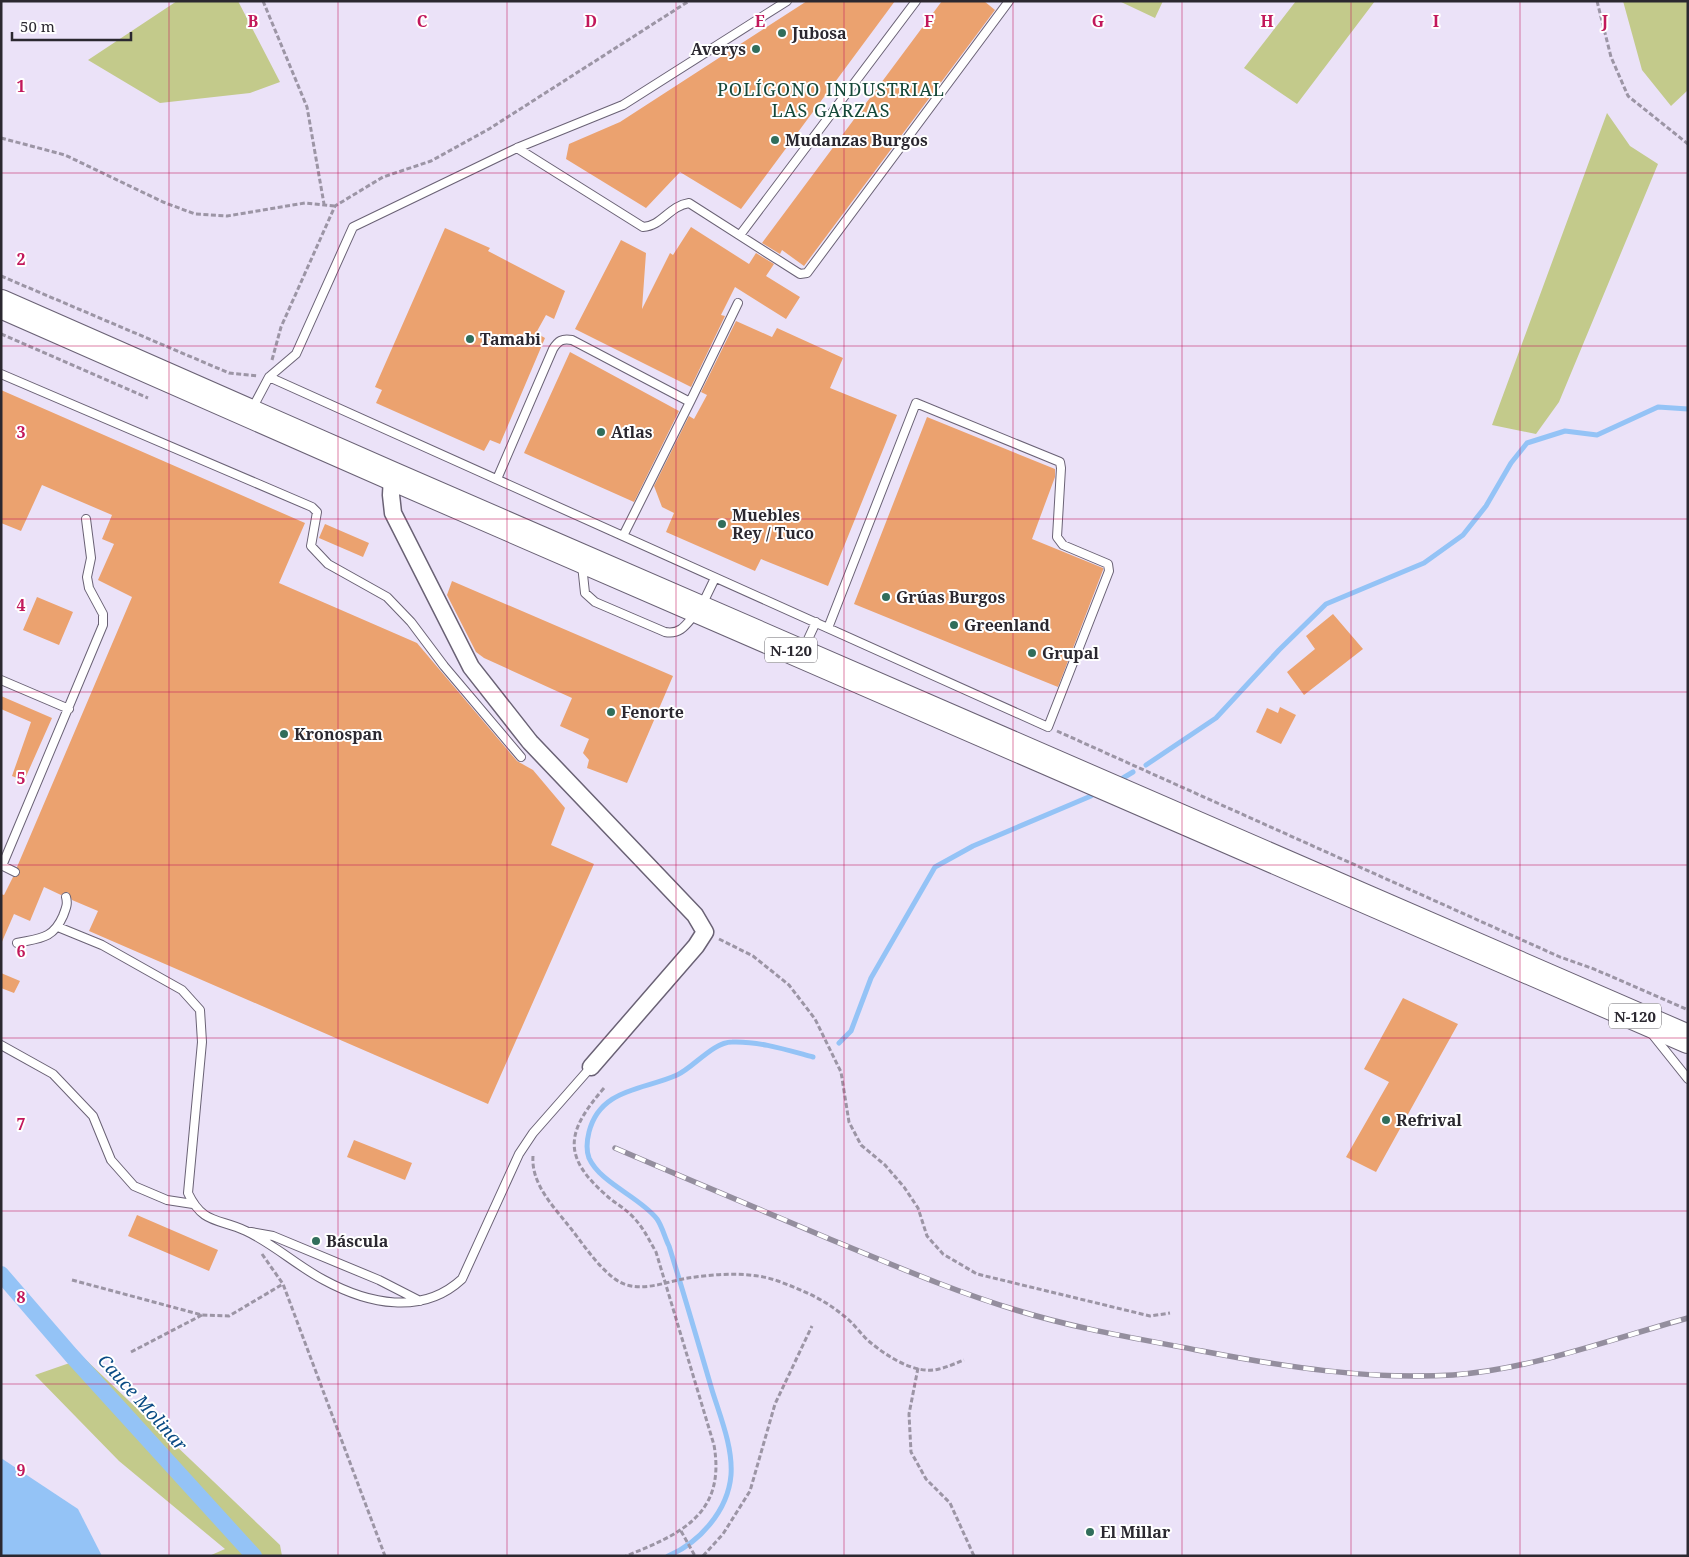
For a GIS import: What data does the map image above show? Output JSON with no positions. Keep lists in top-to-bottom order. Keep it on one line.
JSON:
{"streets":{"highway":["N-120"]},"districts":["POLÍGONO INDUSTRIAL LAS GARZAS"],"water":["Cauce Molinar"],"places":["Jubosa","Averys","Mudanzas Burgos","Tamabi","Atlas","Muebles Rey / Tuco","Grúas Burgos","Greenland","Grupal","Fenorte","Kronospan","Refrival","Báscula","El Millar"],"scale_bar":"50 m","grid":{"columns":["B","C","D","E","F","G","H","I","J"],"rows":["1","2","3","4","5","6","7","8","9"]}}
